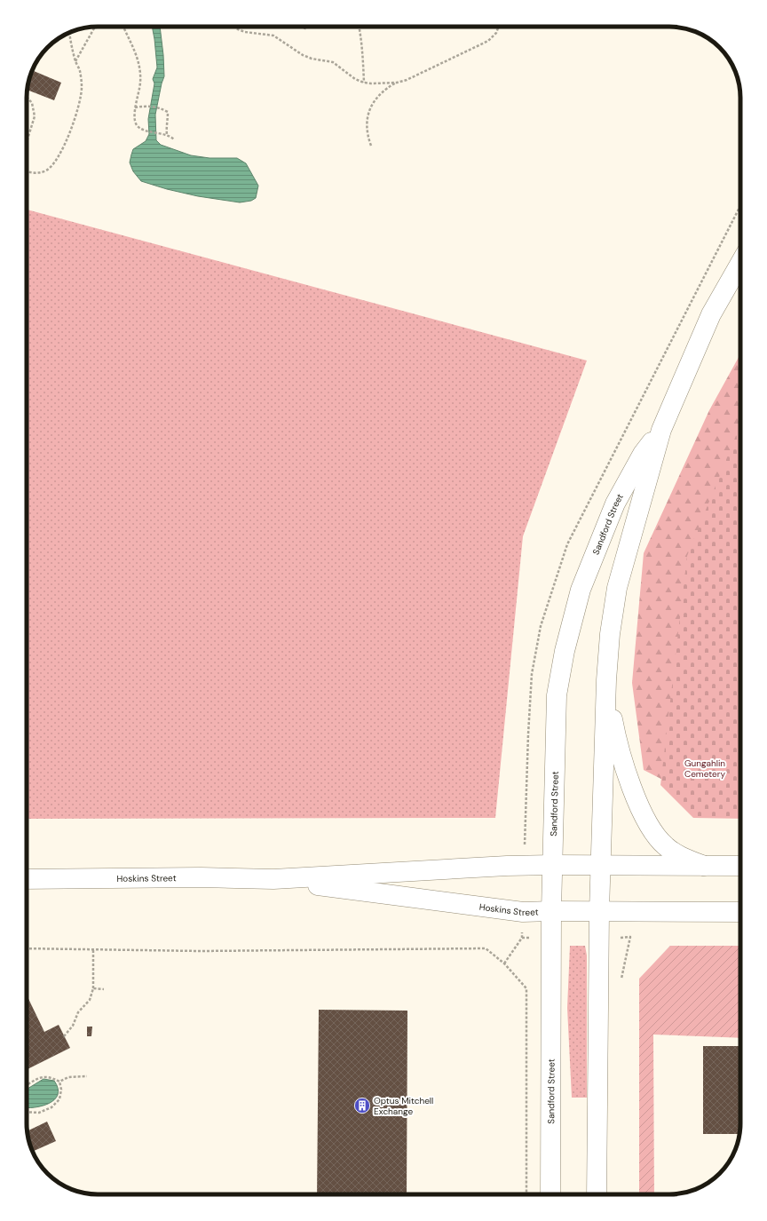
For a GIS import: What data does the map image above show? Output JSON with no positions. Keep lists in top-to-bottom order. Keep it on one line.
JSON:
{"streets":{"main road":["Sandford Street","Hoskins Street"]},"crossings":[["Sandford Street","Hoskins Street"]],"parks":["Gungahlin Cemetery"],"places":{"building":["Optus Mitchell Exchange"]}}
